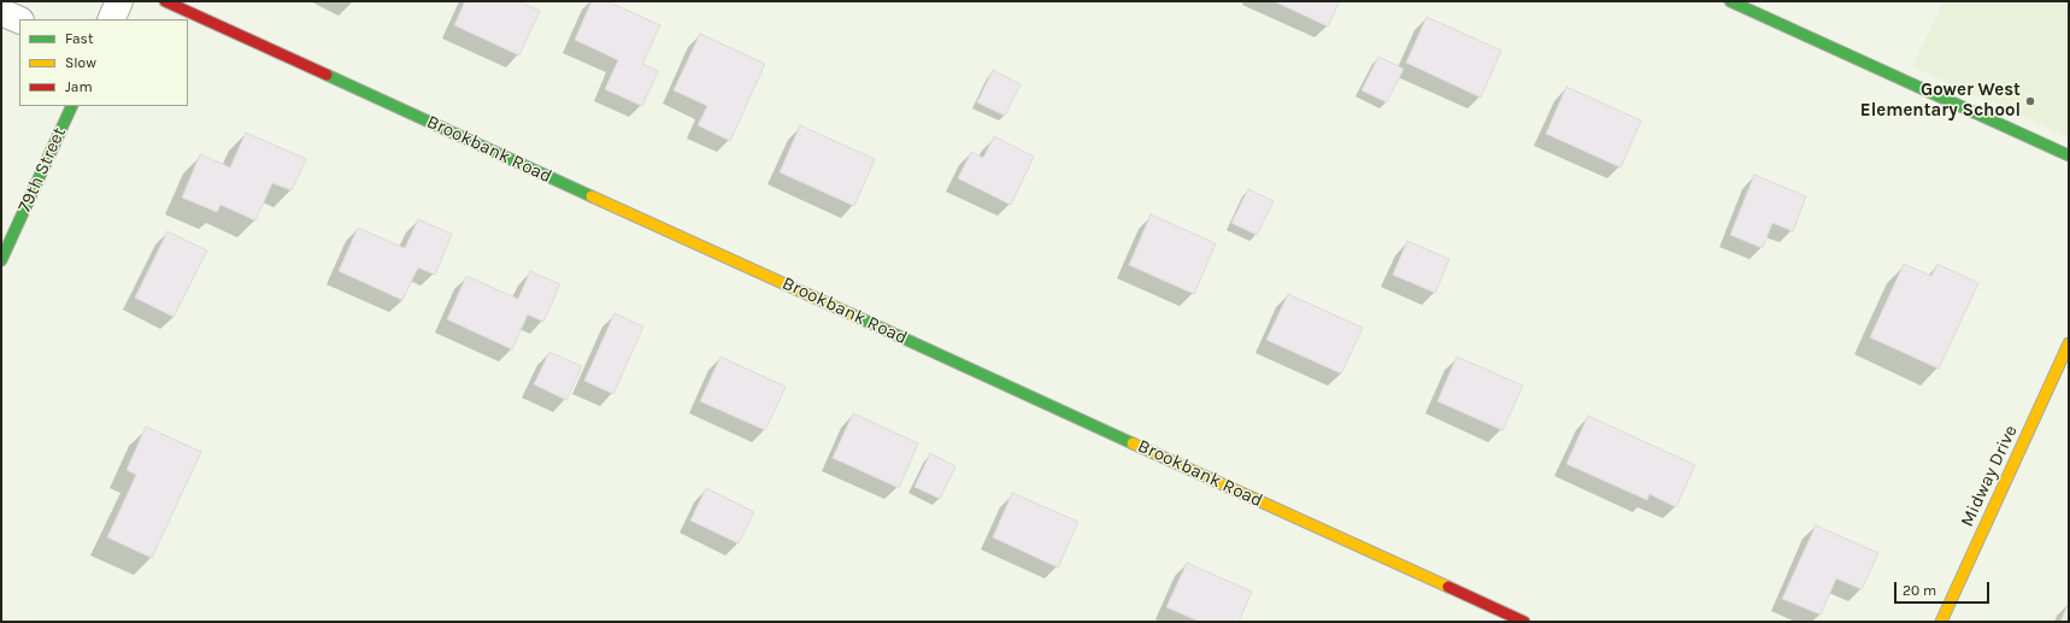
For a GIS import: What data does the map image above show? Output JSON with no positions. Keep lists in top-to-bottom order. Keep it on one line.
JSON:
{"streets":{"street":["Brookbank Road","79th Street","Midway Drive"]},"places":["Gower West Elementary School"],"legend":["Fast","Slow","Jam"],"scale_bar":"20 m"}
